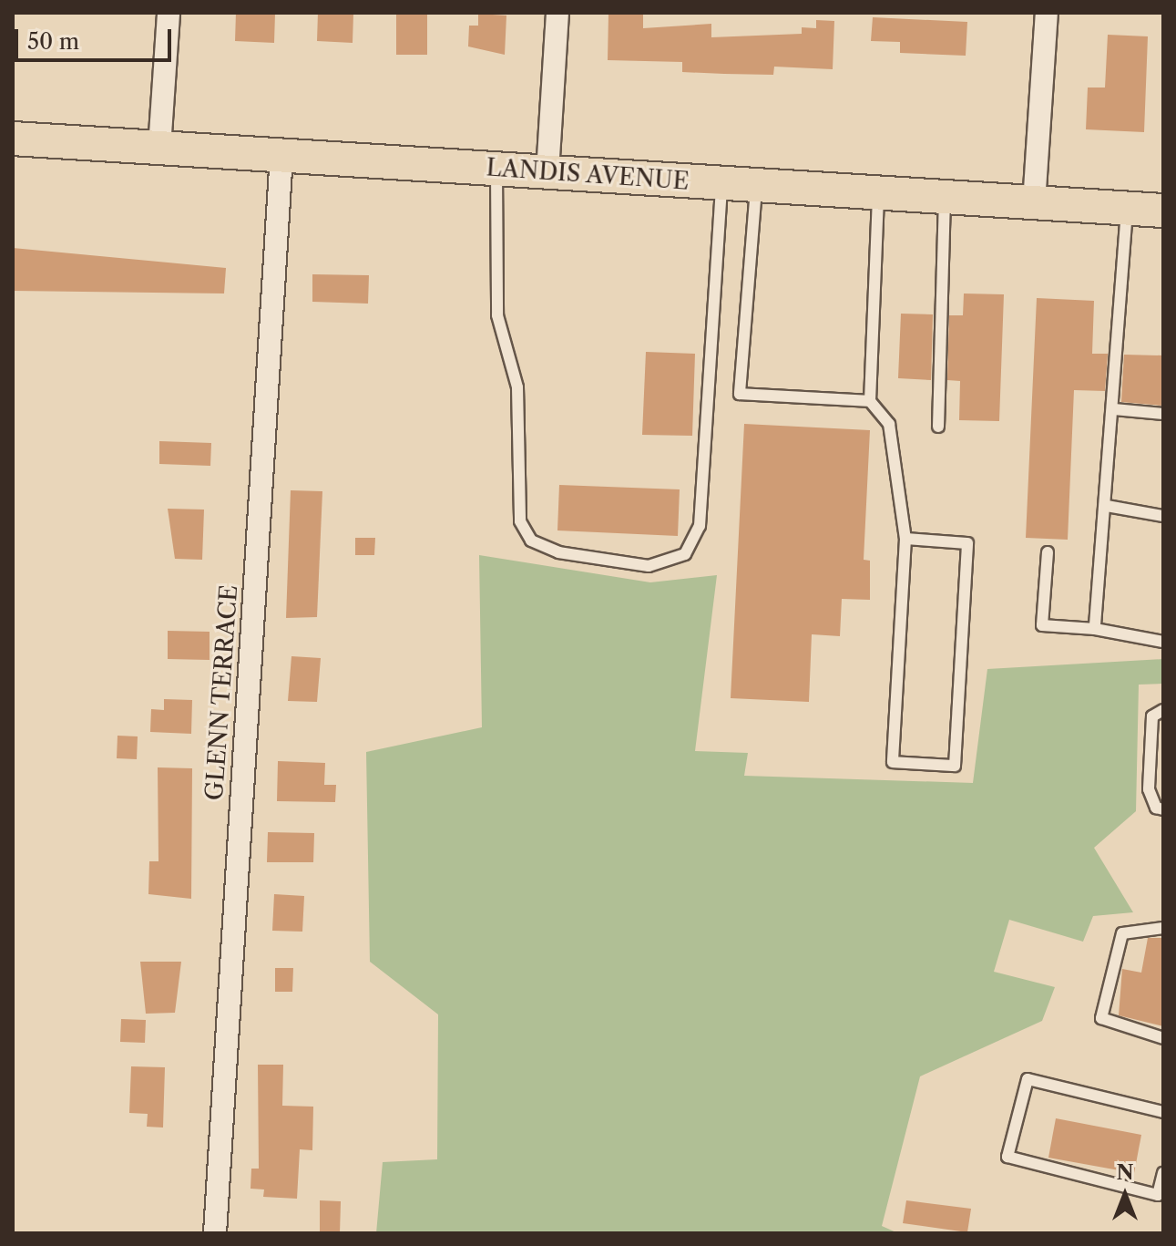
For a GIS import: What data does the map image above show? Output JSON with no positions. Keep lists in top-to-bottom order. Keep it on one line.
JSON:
{"streets":{"main road":["LANDIS AVENUE"],"street":["GLENN TERRACE"]},"crossings":[["LANDIS AVENUE","GLENN TERRACE"]],"scale_bar":"50 m","north":"top"}
